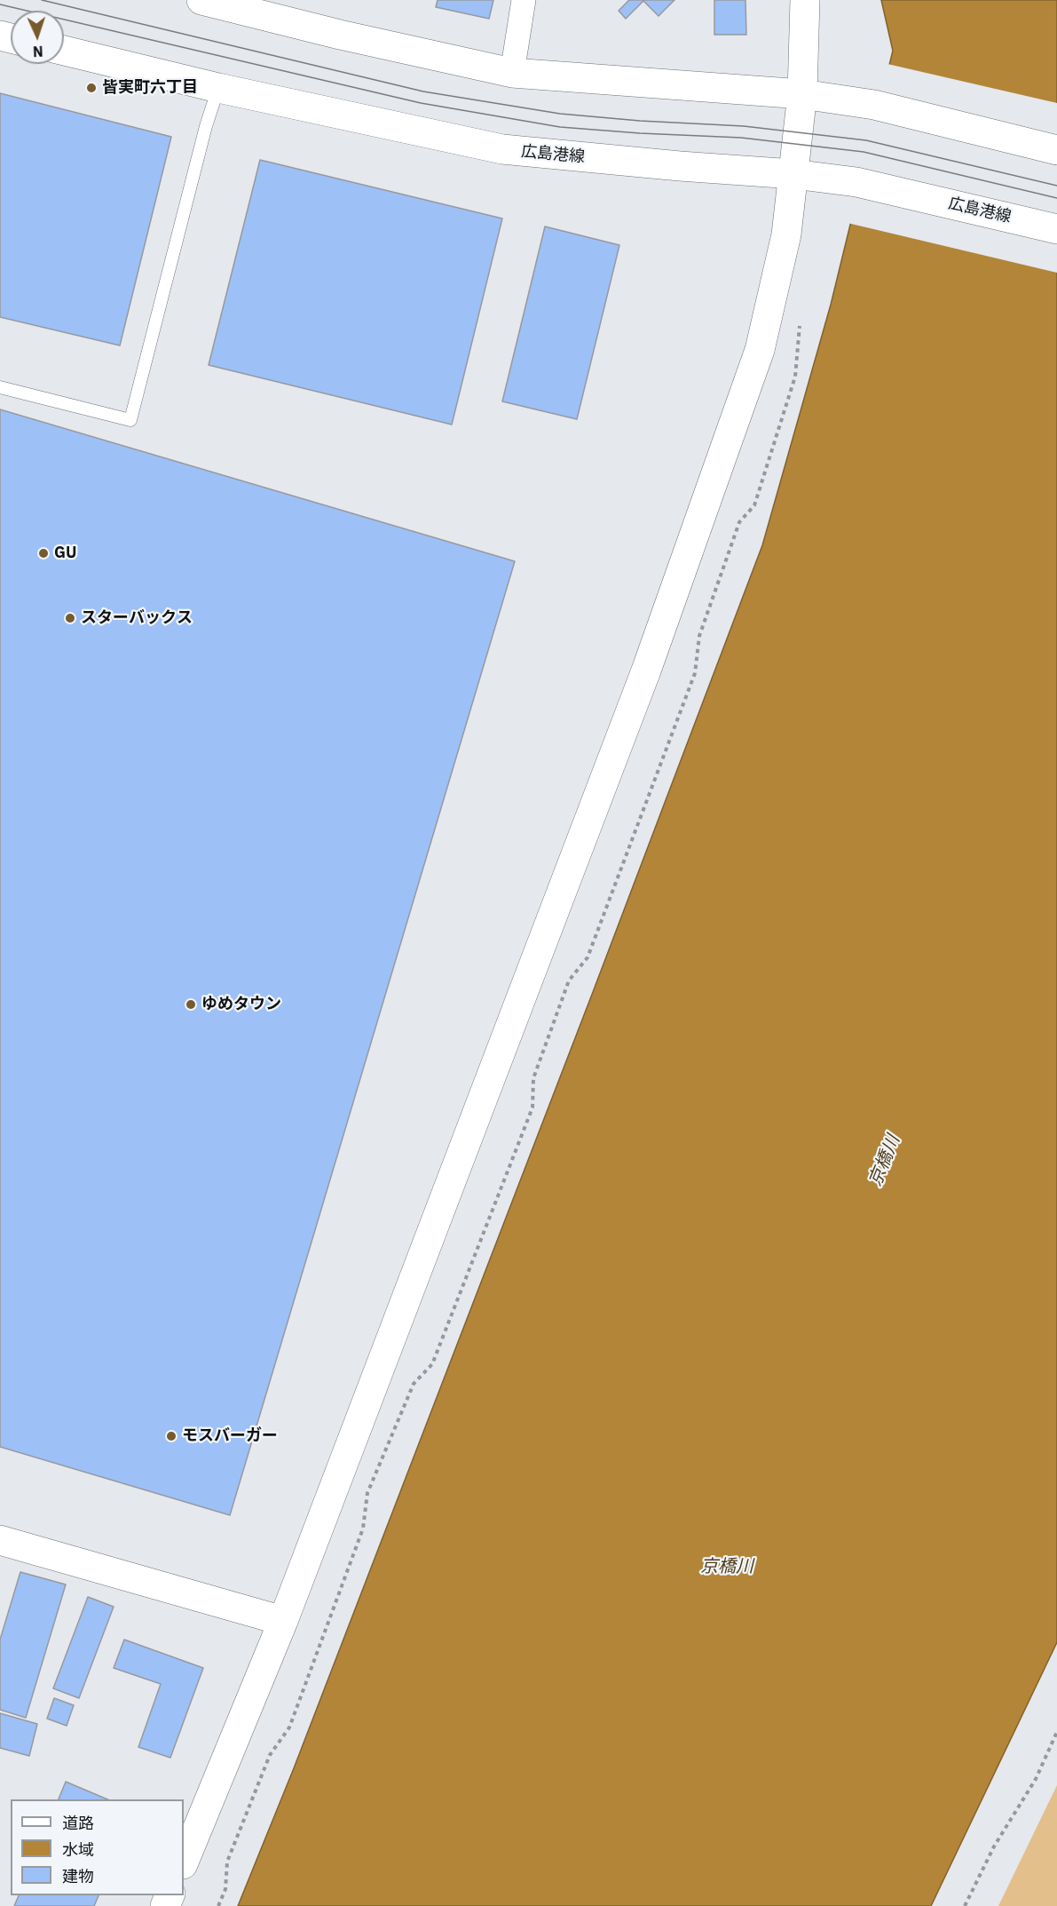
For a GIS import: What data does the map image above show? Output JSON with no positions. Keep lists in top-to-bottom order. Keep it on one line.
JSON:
{"streets":{"street":["広島港線"]},"water":["京橋川"],"places":["皆実町六丁目","GU","スターバックス","ゆめタウン","モスバーガー"],"legend":["道路","水域","建物"],"north":"bottom"}
